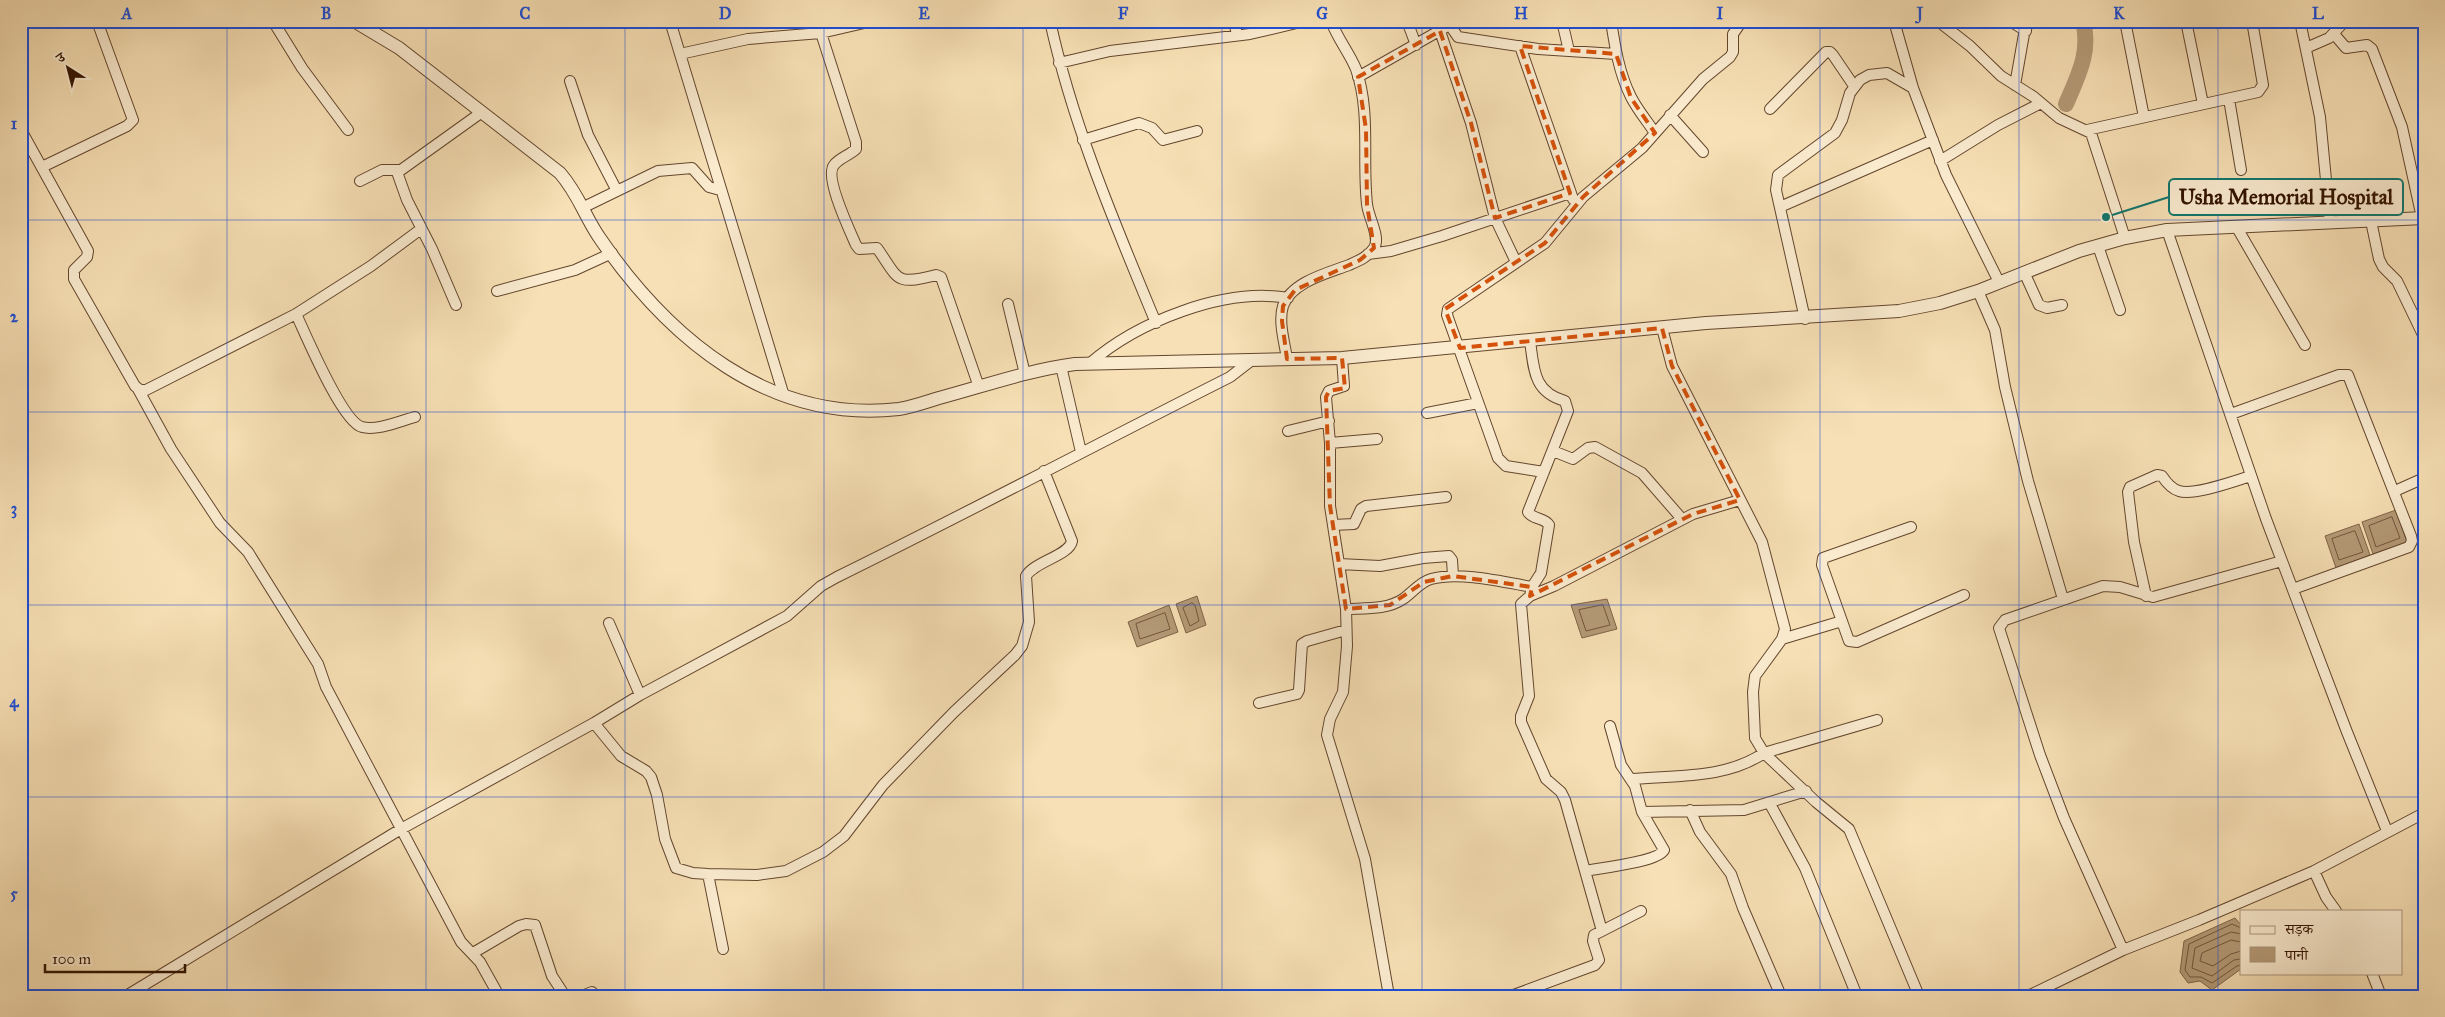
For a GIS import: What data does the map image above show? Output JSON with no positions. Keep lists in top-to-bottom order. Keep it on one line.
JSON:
{"places":["Usha Memorial Hospital"],"legend":["सड़क","पानी"],"scale_bar":"100 m","north":"top left","grid":{"columns":["A","B","C","D","E","F","G","H","I","J","K","L"],"rows":["1","2","3","4","5"]}}
